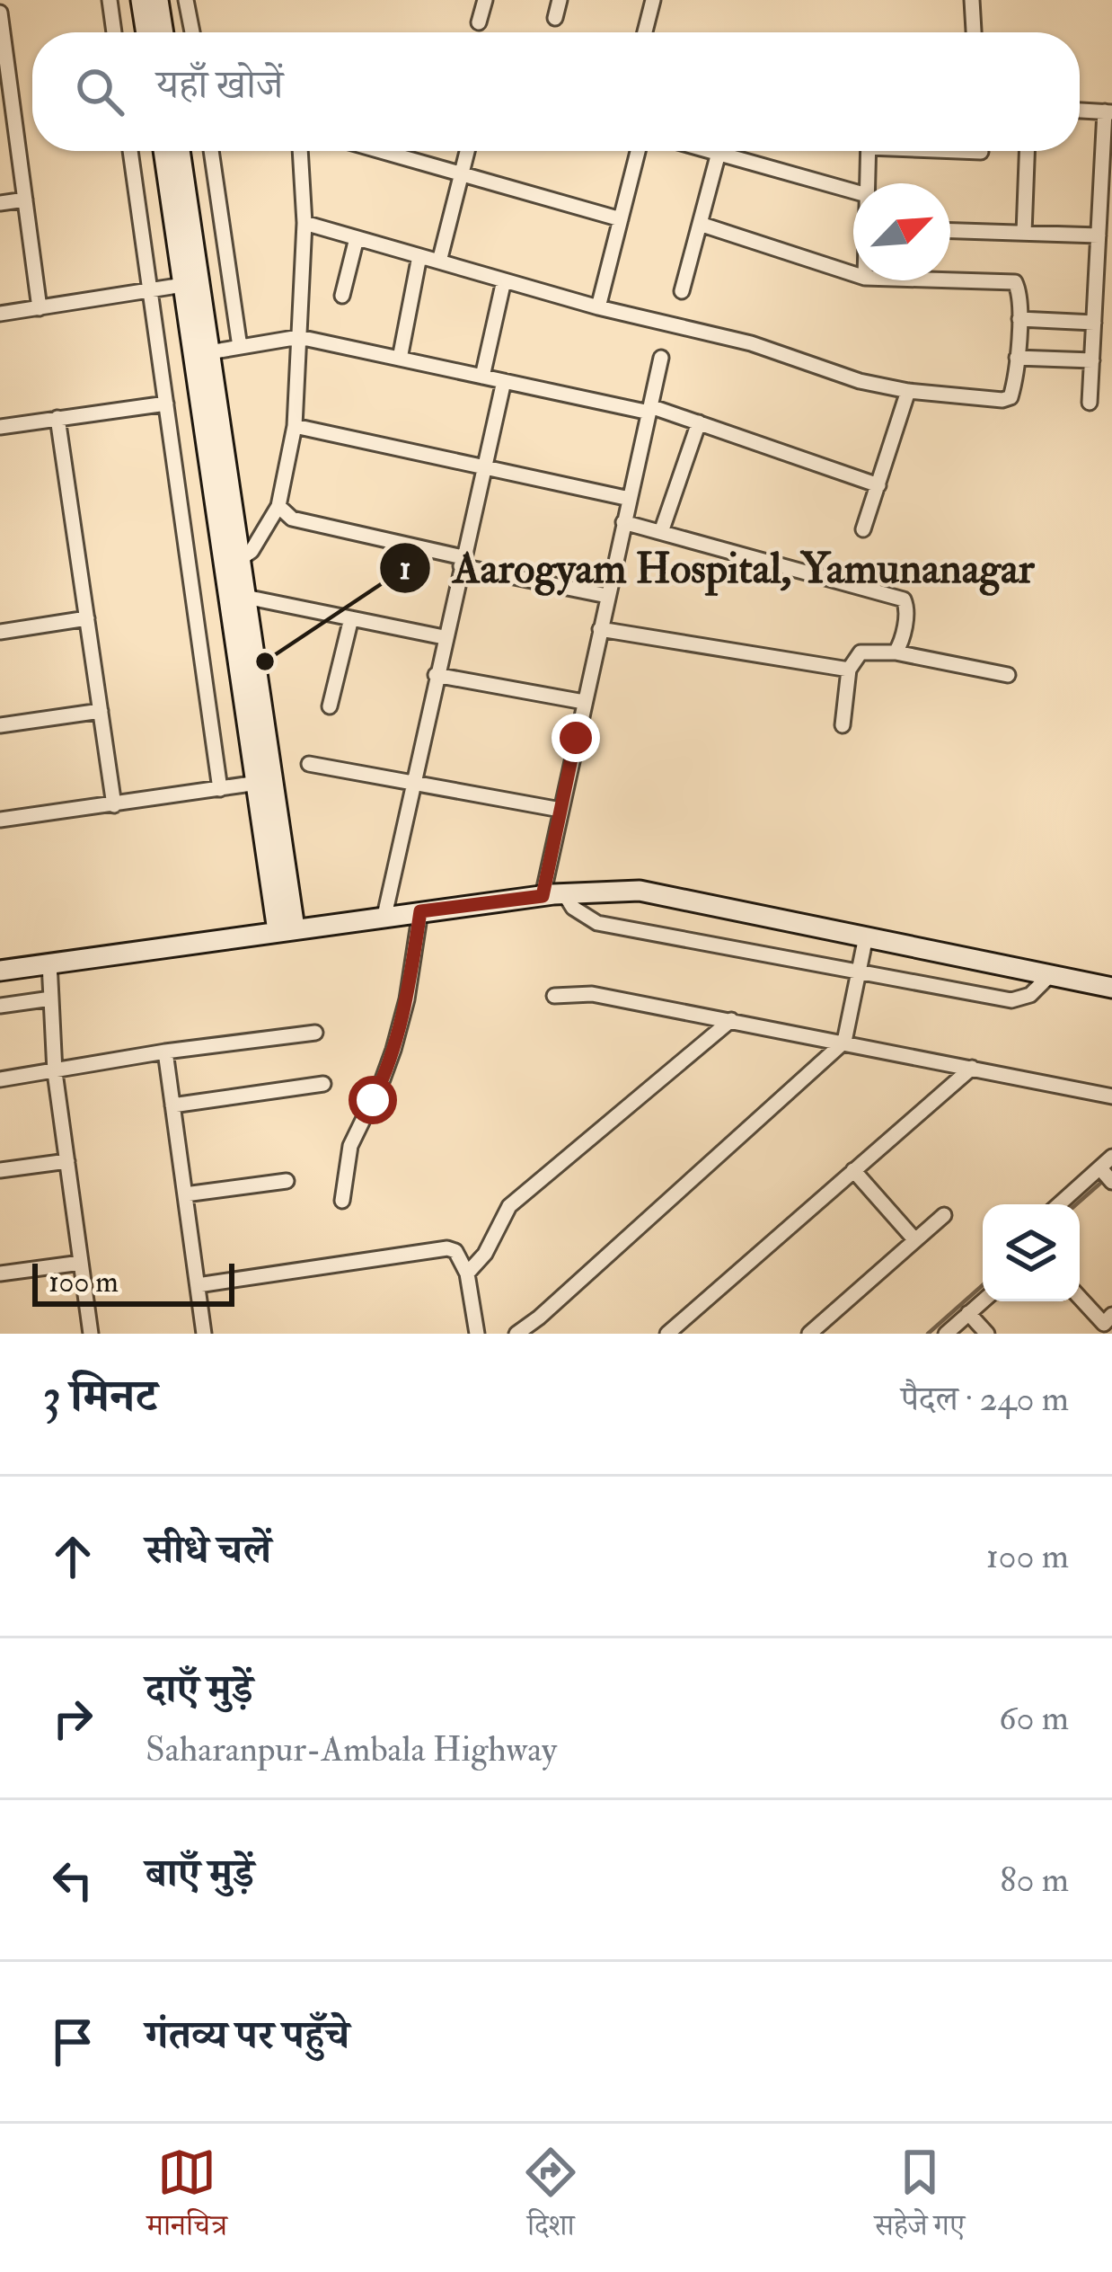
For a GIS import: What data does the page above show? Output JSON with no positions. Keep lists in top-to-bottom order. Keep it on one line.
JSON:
{"places":["Aarogyam Hospital, Yamunanagar"],"scale_bar":"100 m","north":"top right","page":{"search":"यहाँ खोजें","scale":"100 m","heading":["3 मिनट","पैदल · 240 m"],"list":[["सीधे चलें","100 m"],["दाएँ मुड़ें","Saharanpur-Ambala Highway","60 m"],["बाएँ मुड़ें","80 m"],"गंतव्य पर पहुँचे"],"nav":["मानचित्र","दिशा","सहेजे गए"]}}
